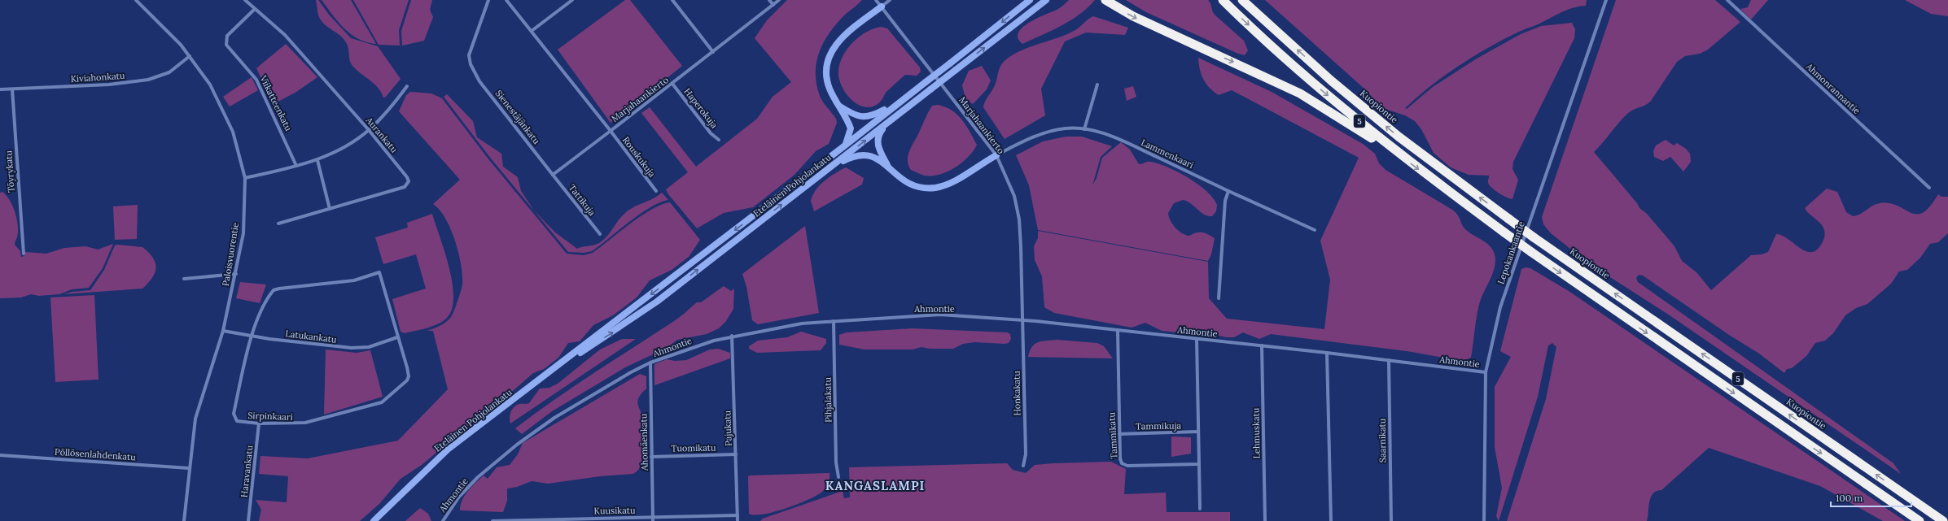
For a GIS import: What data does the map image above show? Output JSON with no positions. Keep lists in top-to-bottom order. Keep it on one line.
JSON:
{"streets":{"highway":["Kuopiontie","5"],"main road":["Eteläinen Pohjolankatu"],"street":["Kiviahonkatu","Ahmonrannantie","Marjahaankierto","Viikatteenkatu","Haperokuja","Sienestäjänkatu","Aurankatu","Lammenkaari","Rouskukuja","Töyrykatu","Tattikuja","Lepokankaantie","Paloisvuorentie","Ahmontie","Latukankatu","Honkakatu","Pihjalakatu","Sirpinkaari","Tammikuja","Pajukatu","Lehmuskatu","Tammikatu","Saarnikatu","Ahomäenkatu","Tuomikatu","Pöllösenlahdenkatu","Haravankatu","Kuusikatu"]},"crossings":[["Kiviahonkatu","Töyrykatu"],["Kiviahonkatu","Paloisvuorentie"],["Marjahaankierto","Haperokuja"],["Marjahaankierto","Lammenkaari"],["Marjahaankierto","Rouskukuja"],["Marjahaankierto","Ahmontie"],["Marjahaankierto","Honkakatu"],["Viikatteenkatu","Aurankatu"],["Sienestäjänkatu","Tattikuja"],["Lepokankaantie","Ahmontie"],["Paloisvuorentie","Latukankatu"],["Paloisvuorentie","Pöllösenlahdenkatu"],["Ahmontie","Honkakatu"],["Ahmontie","Pihjalakatu"],["Ahmontie","Pajukatu"],["Ahmontie","Lehmuskatu"],["Ahmontie","Tammikatu"],["Ahmontie","Saarnikatu"],["Ahmontie","Ahomäenkatu"],["Latukankatu","Sirpinkaari"],["Sirpinkaari","Haravankatu"],["Tammikuja","Tammikatu"],["Pajukatu","Tuomikatu"],["Pajukatu","Kuusikatu"],["Ahomäenkatu","Tuomikatu"],["Ahomäenkatu","Kuusikatu"]],"districts":["KANGASLAMPI"],"scale_bar":"100 m"}
